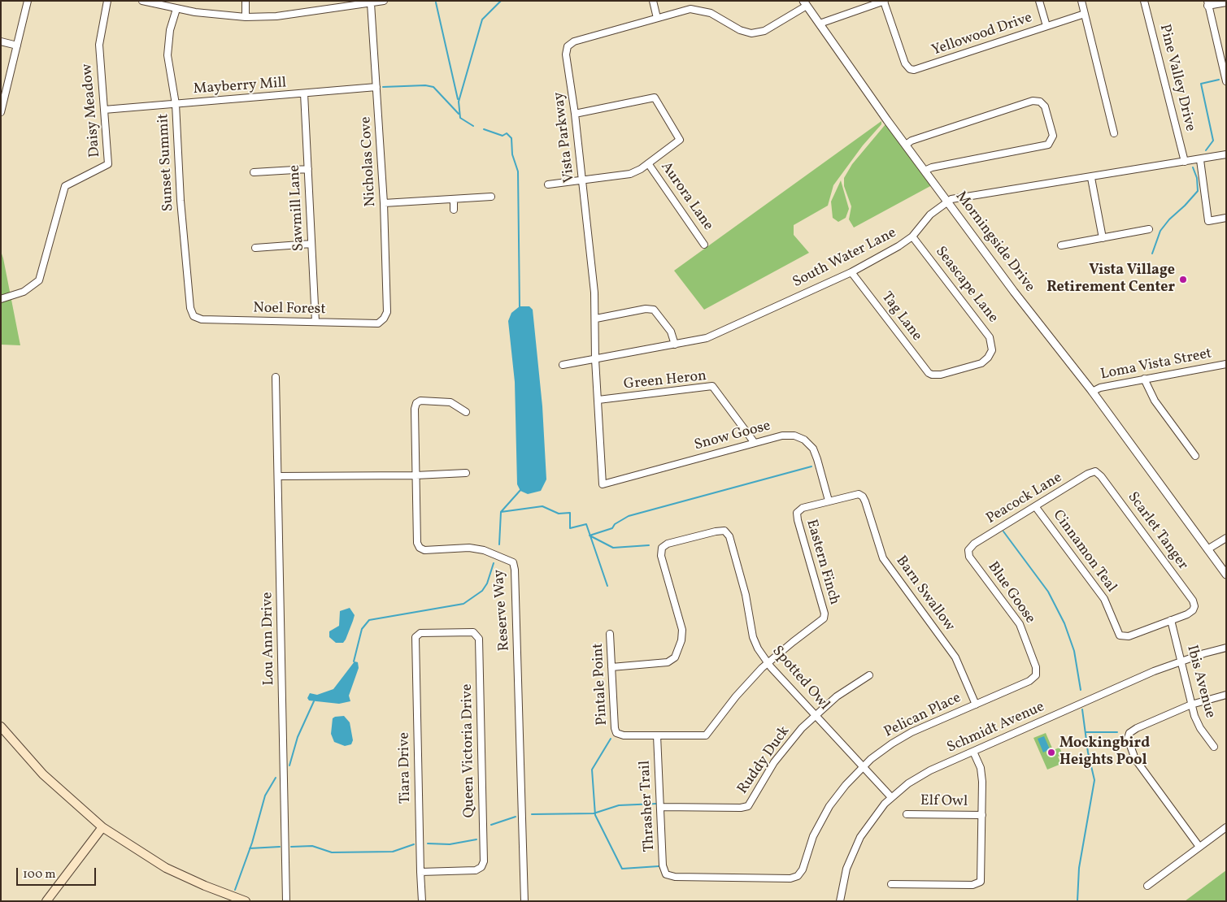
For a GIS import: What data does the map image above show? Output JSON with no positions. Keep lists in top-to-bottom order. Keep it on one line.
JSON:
{"streets":{"street":["Yellowood Drive","Pine Valley Drive","Mayberry Mill","Daisy Meadow","Vista Parkway","Nicholas Cove","Sunset Summit","Aurora Lane","Sawmill Lane","Morningside Drive","South Water Lane","Seascape Lane","Noel Forest","Tag Lane","Loma Vista Street","Green Heron","Snow Goose","Peacock Lane","Scarlet Tanger","Cinnamon Teal","Eastern Finch","Blue Goose","Barn Swallow","Reserve Way","Lou Ann Drive","Spotted Owl","Ibis Avenue","Pintale Point","Pelican Place","Schmidt Avenue","Queen Victoria Drive","Ruddy Duck","Tiara Drive","Elf Owl","Thrasher Trail"]},"crossings":[["Pine Valley Drive","South Water Lane"],["Mayberry Mill","Daisy Meadow"],["Mayberry Mill","Nicholas Cove"],["Mayberry Mill","Sunset Summit"],["Mayberry Mill","Sawmill Lane"],["Vista Parkway","Morningside Drive"],["Vista Parkway","South Water Lane"],["Vista Parkway","Green Heron"],["Vista Parkway","Snow Goose"],["Nicholas Cove","Noel Forest"],["Sunset Summit","Noel Forest"],["Sawmill Lane","Noel Forest"],["Morningside Drive","South Water Lane"],["Morningside Drive","Loma Vista Street"],["South Water Lane","Seascape Lane"],["South Water Lane","Tag Lane"],["Seascape Lane","Tag Lane"],["Green Heron","Snow Goose"],["Snow Goose","Eastern Finch"],["Snow Goose","Barn Swallow"],["Peacock Lane","Scarlet Tanger"],["Peacock Lane","Cinnamon Teal"],["Peacock Lane","Blue Goose"],["Scarlet Tanger","Cinnamon Teal"],["Scarlet Tanger","Ibis Avenue"],["Cinnamon Teal","Ibis Avenue"],["Eastern Finch","Barn Swallow"],["Eastern Finch","Spotted Owl"],["Blue Goose","Pelican Place"],["Barn Swallow","Pelican Place"],["Spotted Owl","Pintale Point"],["Spotted Owl","Pelican Place"],["Spotted Owl","Schmidt Avenue"],["Spotted Owl","Ruddy Duck"],["Ibis Avenue","Schmidt Avenue"],["Pintale Point","Thrasher Trail"],["Pelican Place","Thrasher Trail"],["Queen Victoria Drive","Tiara Drive"],["Ruddy Duck","Thrasher Trail"]],"places":["Vista Village Retirement Center","Mockingbird Heights Pool"],"scale_bar":"100 m"}
